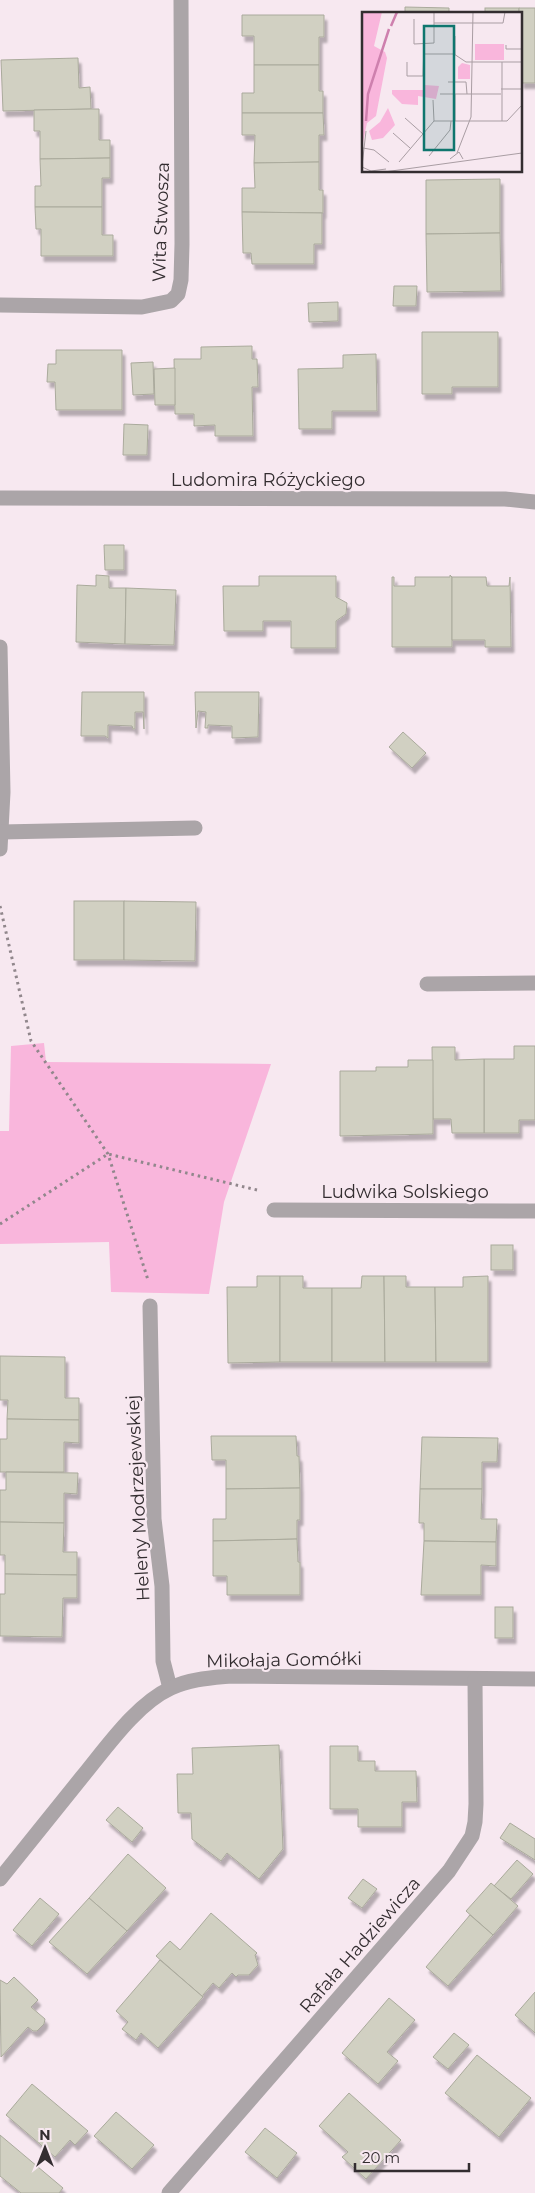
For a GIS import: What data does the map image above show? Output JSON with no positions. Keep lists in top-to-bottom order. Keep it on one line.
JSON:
{"streets":{"street":["Wita Stwosza","Ludomira Różyckiego","Ludwika Solskiego","Heleny Modrzejewskiej","Mikołaja Gomółki","Rafała Hadziewicza"]},"crossings":[["Heleny Modrzejewskiej","Mikołaja Gomółki"],["Mikołaja Gomółki","Rafała Hadziewicza"]],"scale_bar":"20 m","north":"top"}
